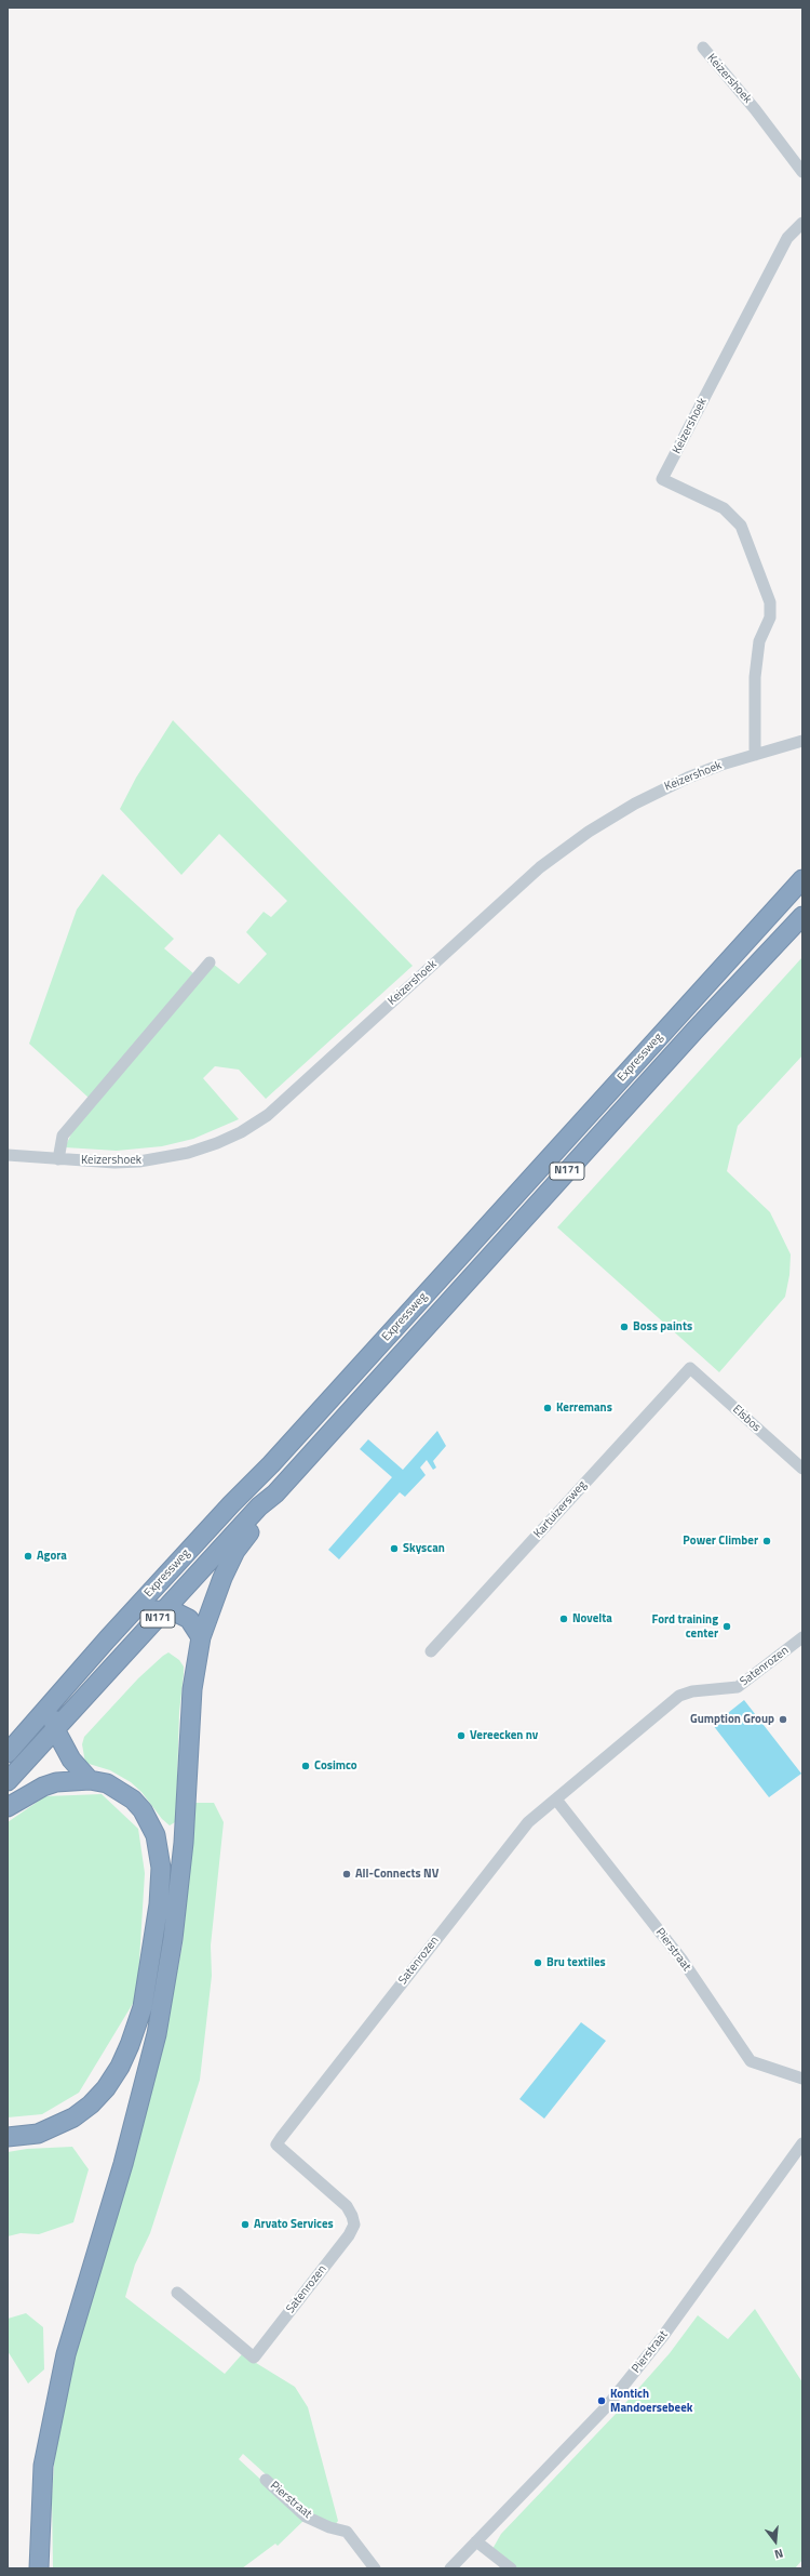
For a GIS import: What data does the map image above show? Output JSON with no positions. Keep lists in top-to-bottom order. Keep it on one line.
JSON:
{"streets":{"highway":["Expressweg","N171"],"street":["Keizershoek","Elsbos","Kartuizersweg","Satenrozen","Pierstraat"]},"crossings":[["Elsbos","Kartuizersweg"],["Satenrozen","Pierstraat"]],"places":["Boss paints","Kerremans","Power Climber","Skyscan","Agora","Novelta","Ford training center","Gumption Group","Vereecken nv","Cosimco","All-Connects NV","Bru textiles","Arvato Services","Kontich Mandoersebeek"],"north":"bottom"}
